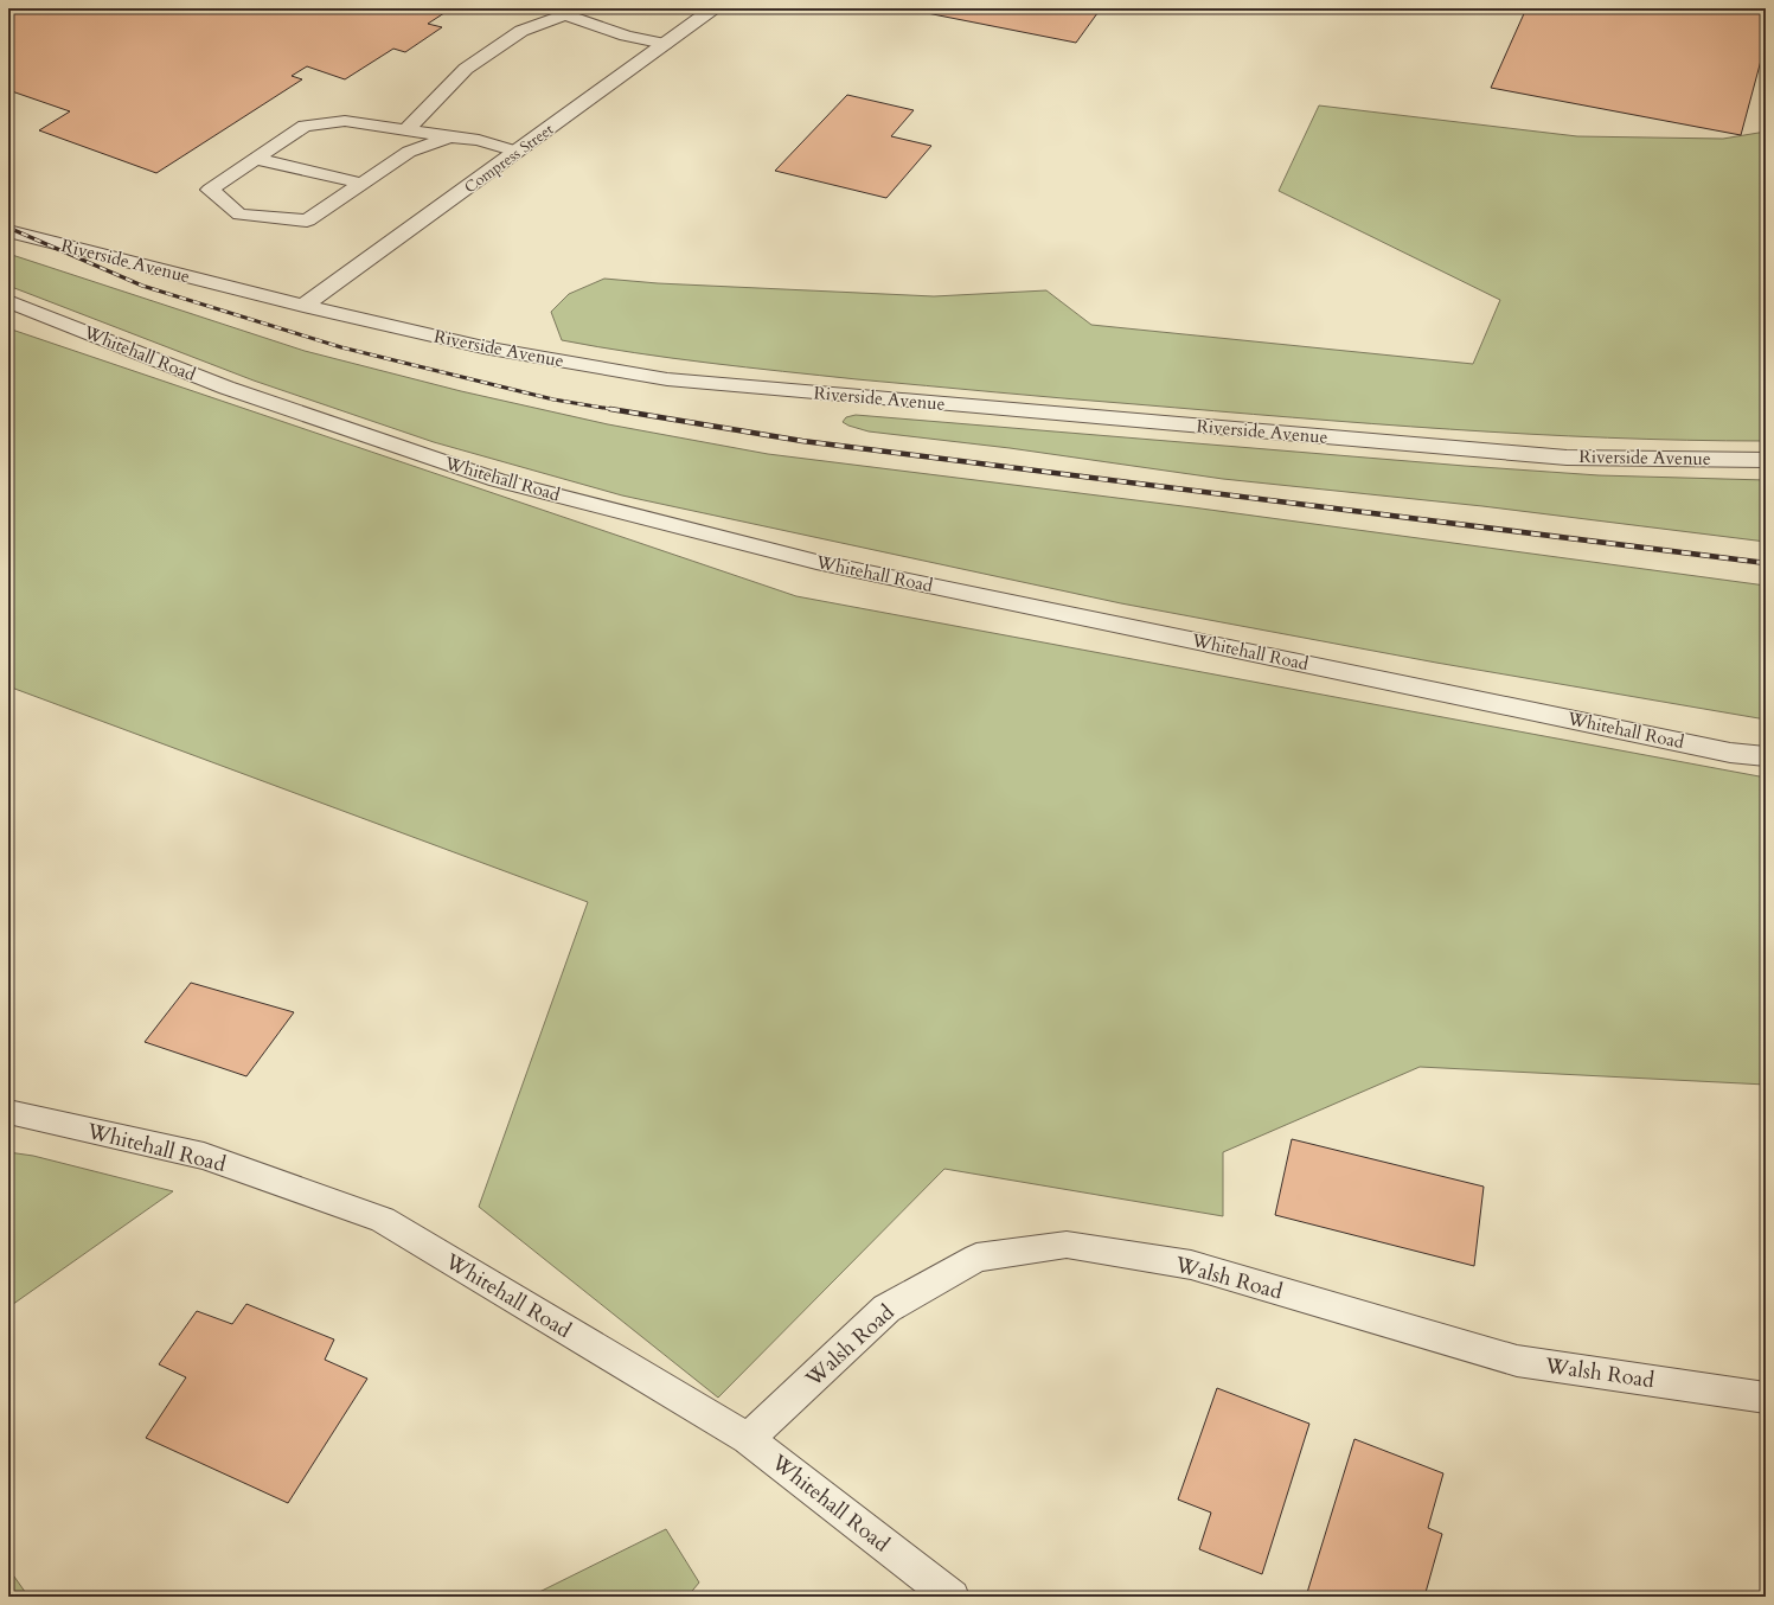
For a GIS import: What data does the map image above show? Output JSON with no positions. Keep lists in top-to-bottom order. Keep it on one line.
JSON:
{"streets":{"street":["Compress Street","Riverside Avenue","Whitehall Road","Walsh Road"]},"crossings":[["Compress Street","Riverside Avenue"],["Whitehall Road","Walsh Road"]]}
